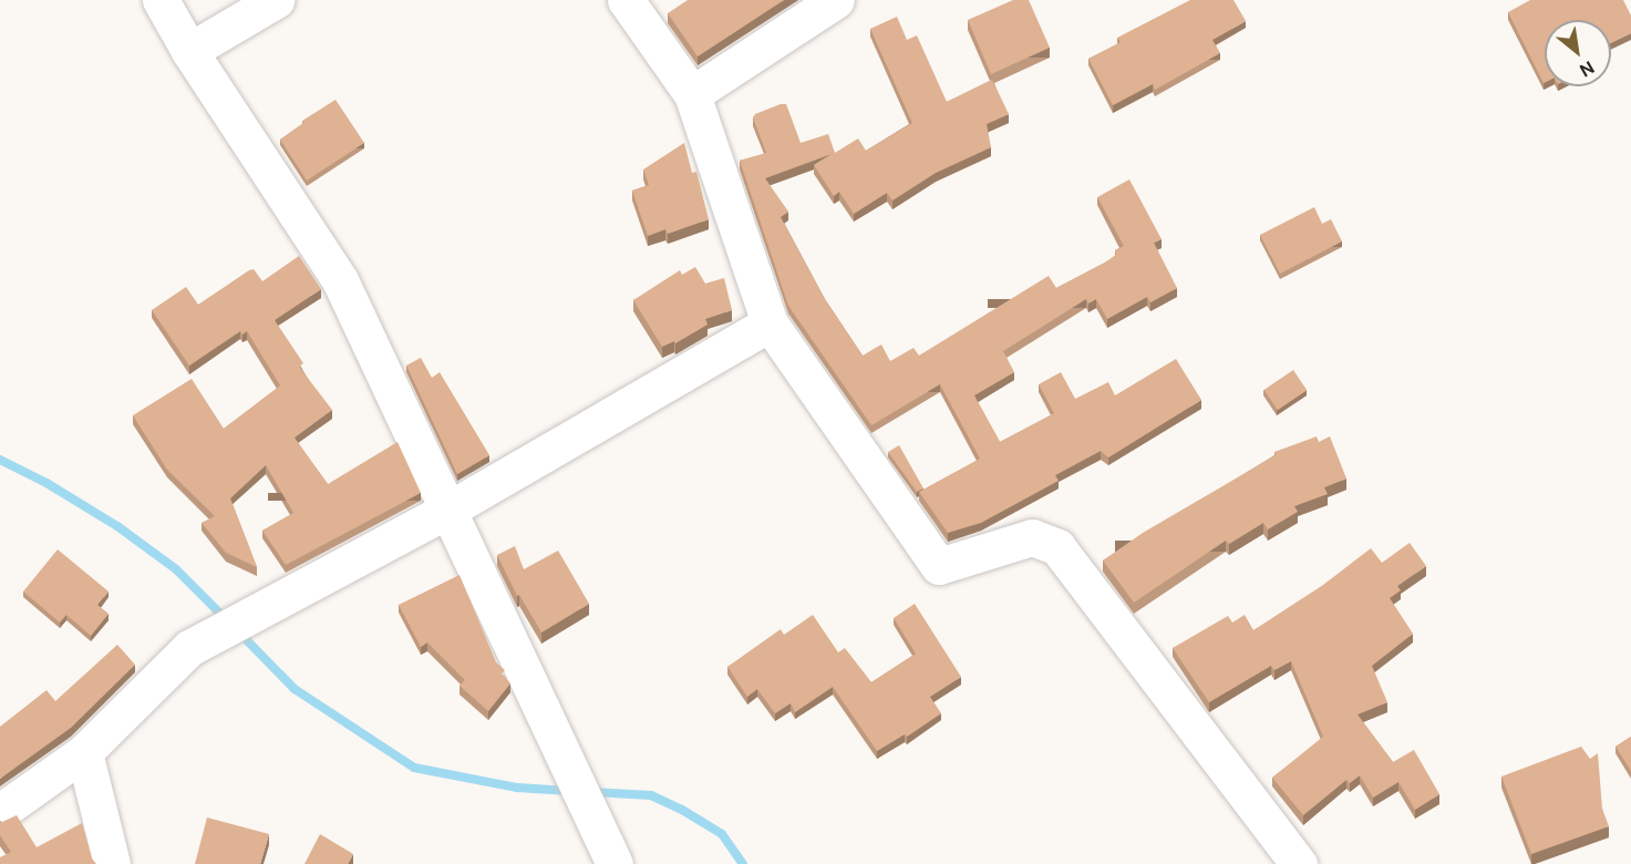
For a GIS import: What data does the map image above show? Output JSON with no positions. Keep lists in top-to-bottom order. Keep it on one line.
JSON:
{"north":"bottom right"}
